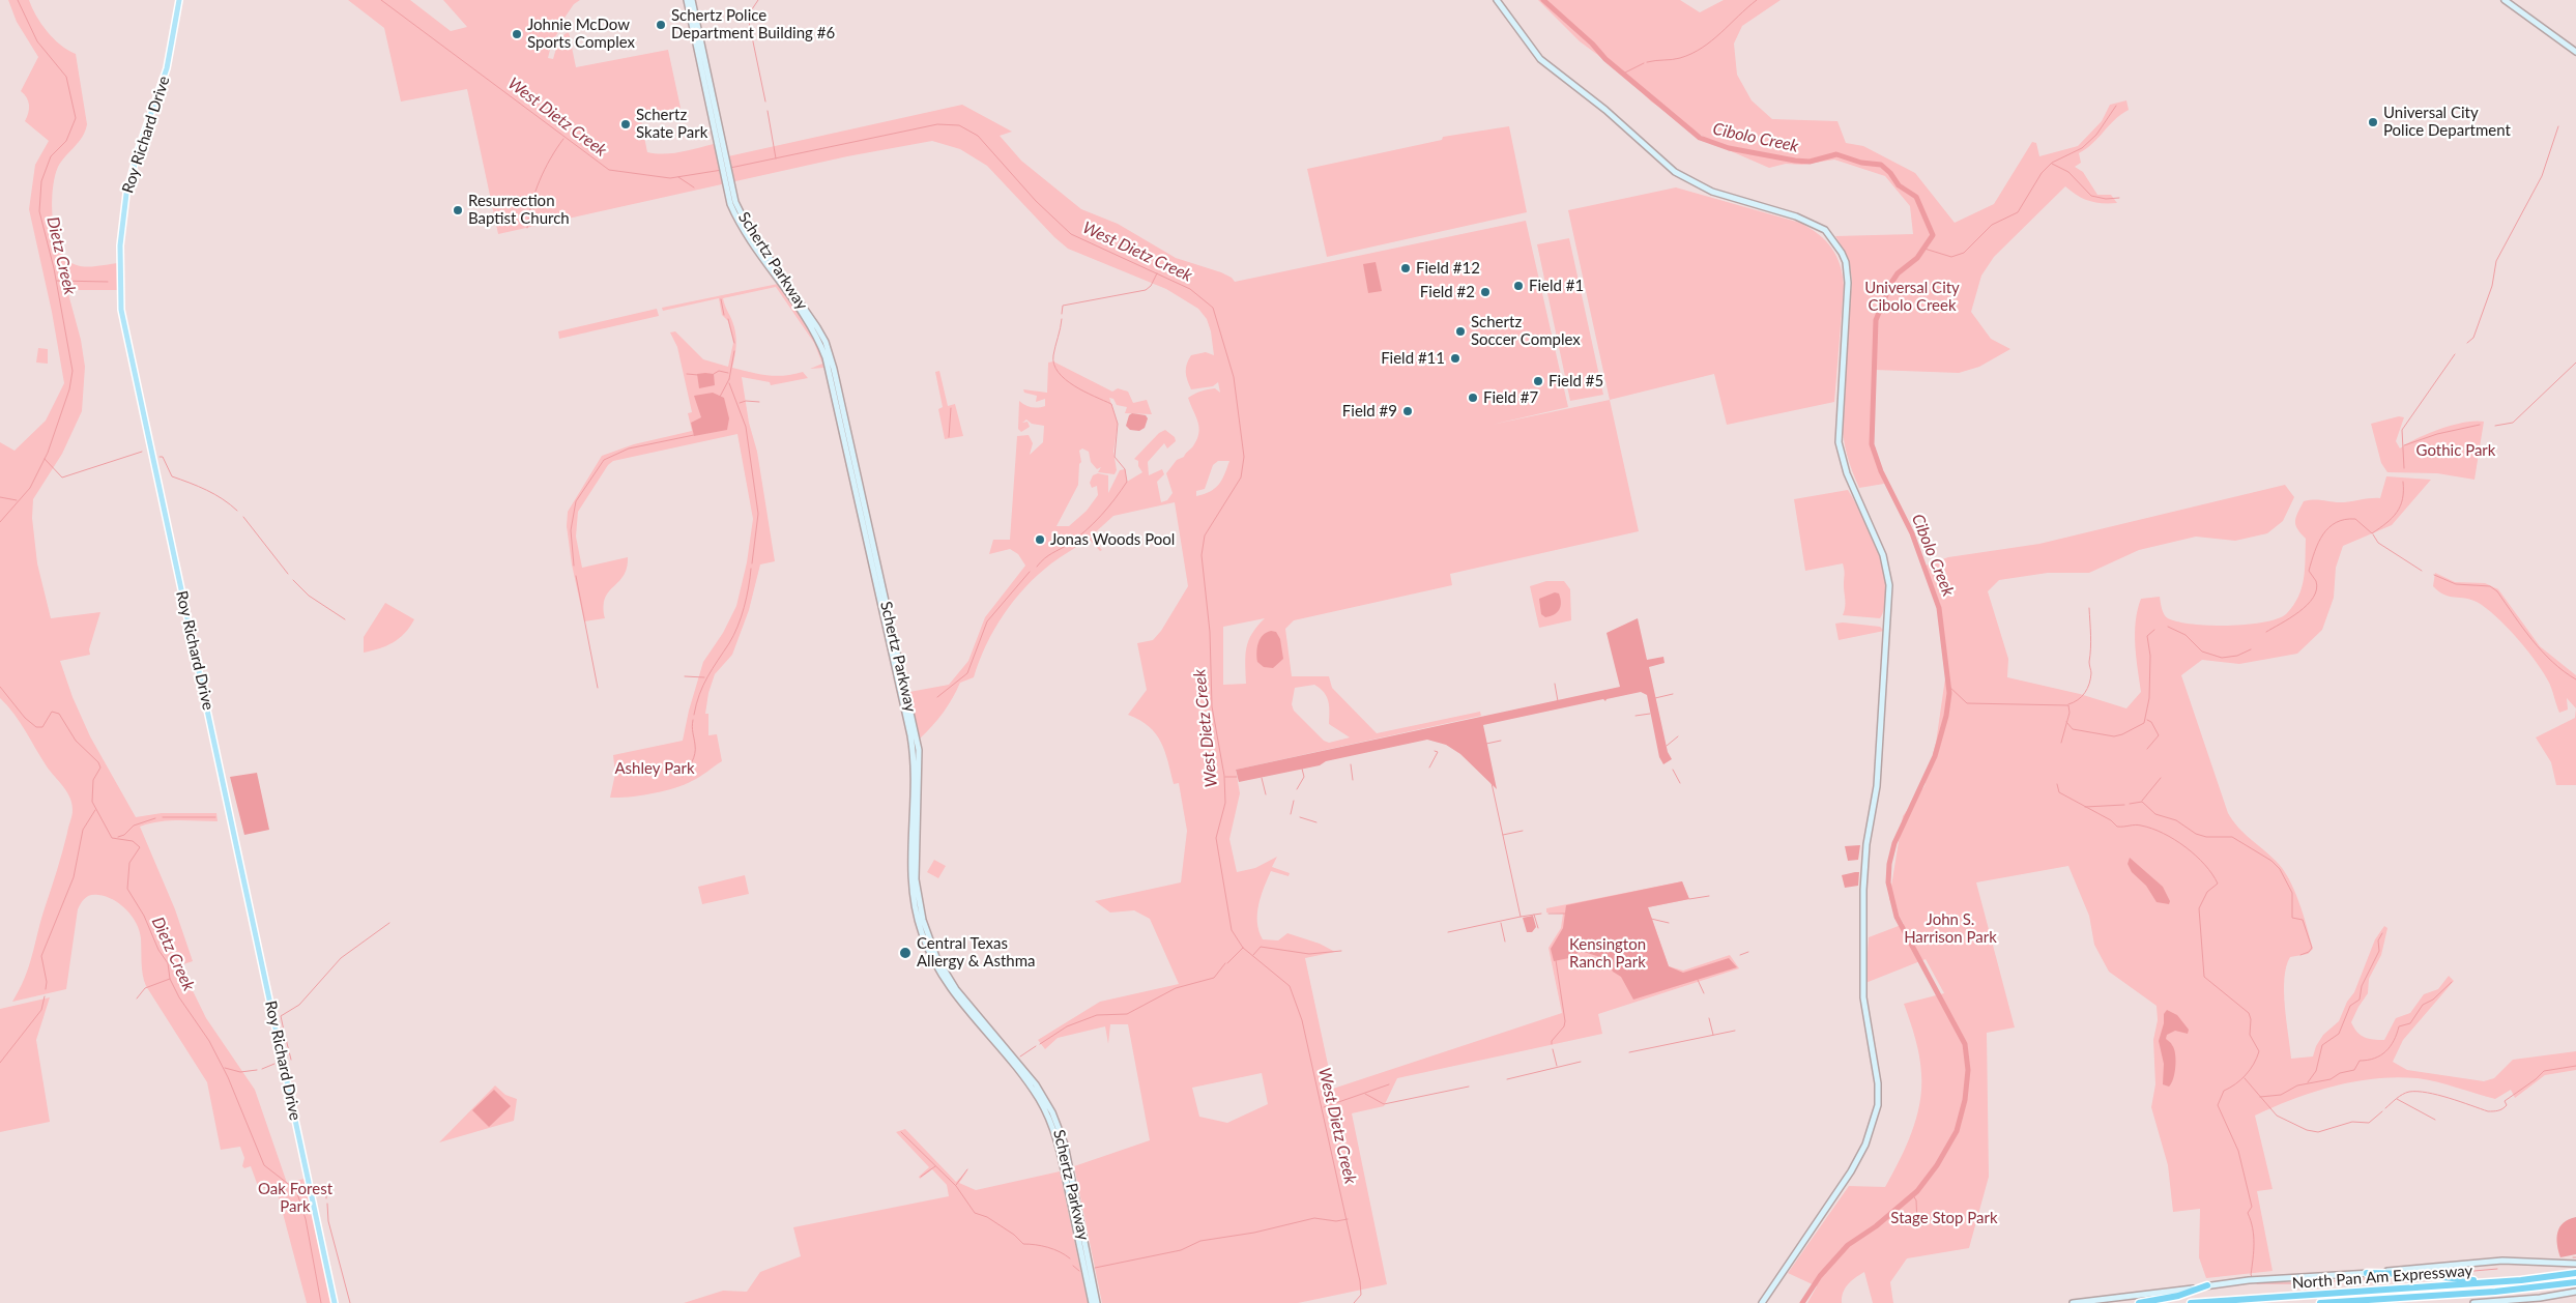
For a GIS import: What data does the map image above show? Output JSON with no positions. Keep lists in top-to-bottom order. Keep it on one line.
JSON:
{"streets":{"highway":["North Pan Am Expressway"],"main road":["Roy Richard Drive","Schertz Parkway"]},"water":["West Dietz Creek","Cibolo Creek","Dietz Creek"],"parks":["Universal City Cibolo Creek","Gothic Park","Ashley Park","John S. Harrison Park","Kensington Ranch Park","Oak Forest Park","Stage Stop Park"],"places":["Schertz Police Department Building #6","Johnie McDow Sports Complex","Universal City Police Department","Schertz Skate Park","Resurrection Baptist Church","Field #12","Field #1","Field #2","Schertz Soccer Complex","Field #11","Field #5","Field #7","Field #9","Jonas Woods Pool","Central Texas Allergy & Asthma"]}
